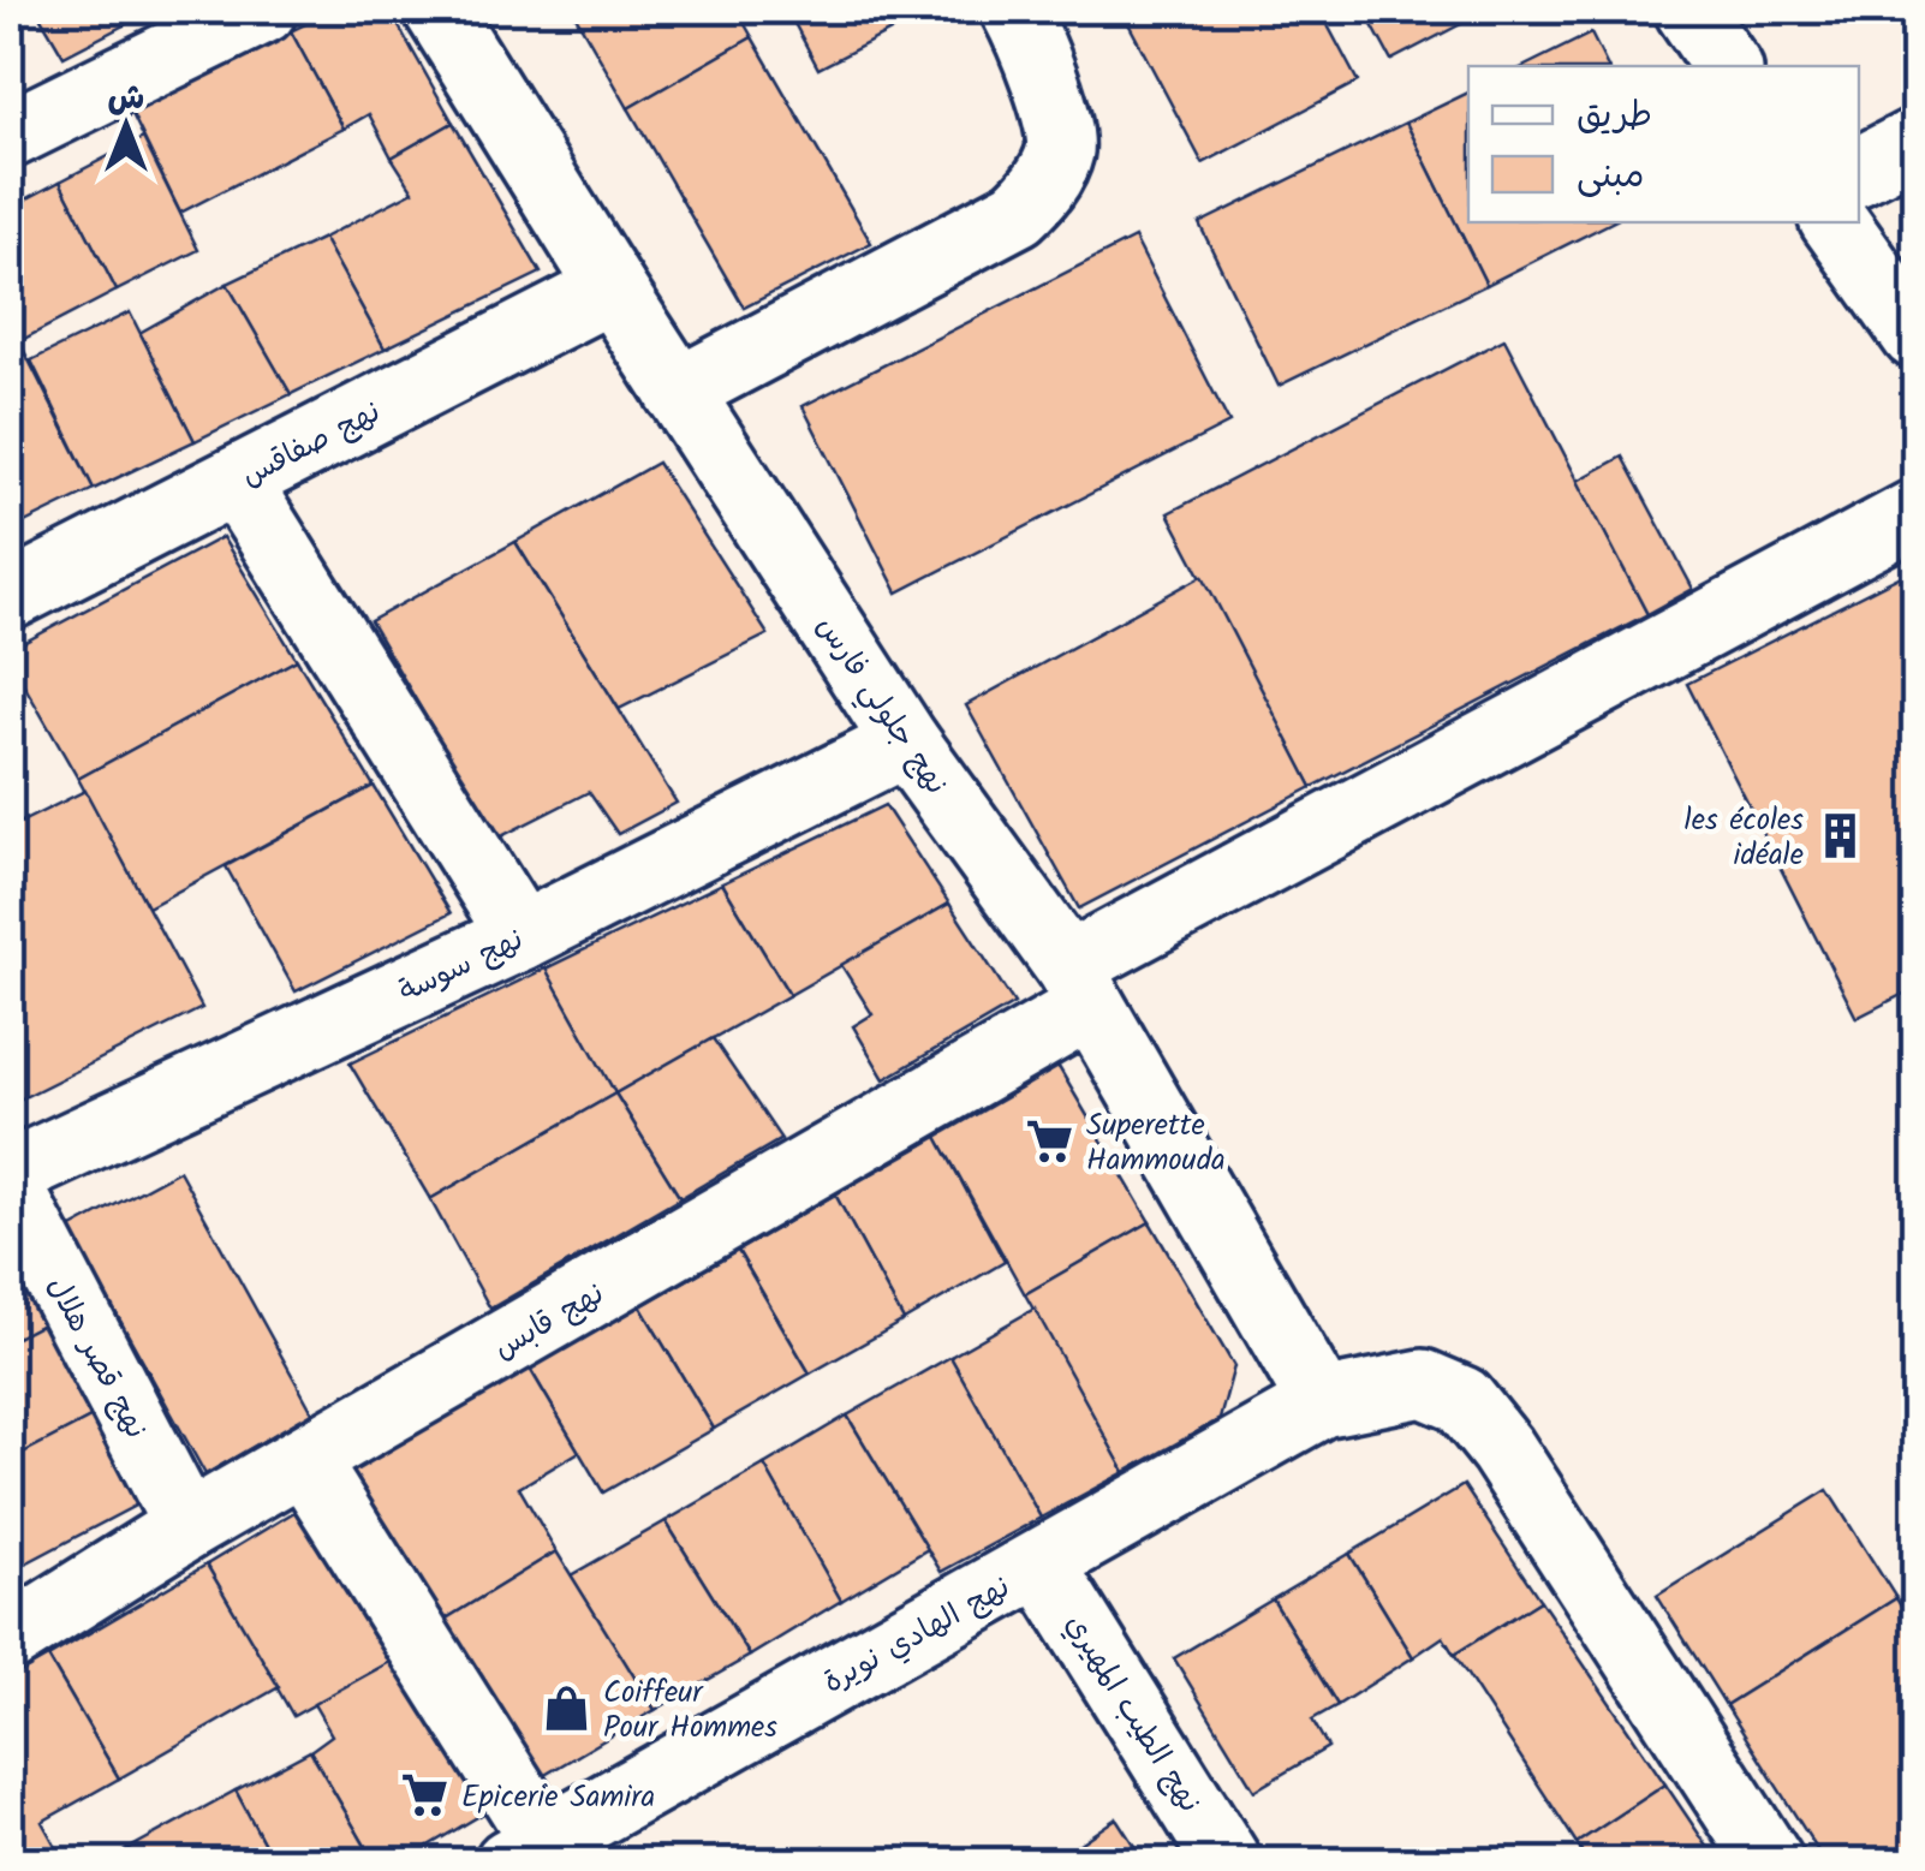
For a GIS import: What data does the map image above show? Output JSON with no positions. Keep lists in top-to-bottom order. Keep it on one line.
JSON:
{"streets":{"street":["نهج صفاقس","نهج جلولي فارس","نهج سوسة","نهج قابس","نهج قصر هلال","نهج الهادي نويرة","نهج الطيب المهيري"]},"crossings":[["نهج صفاقس","نهج جلولي فارس"],["نهج جلولي فارس","نهج سوسة"],["نهج جلولي فارس","نهج قابس"],["نهج جلولي فارس","نهج الهادي نويرة"],["نهج قابس","نهج قصر هلال"],["نهج الهادي نويرة","نهج الطيب المهيري"]],"places":{"building":["les écoles idéale"],"supermarket":["Superette Hammouda","Epicerie Samira"],"shop":["Coiffeur Pour Hommes"]},"legend":["طريق","مبنى"],"north":"top"}
